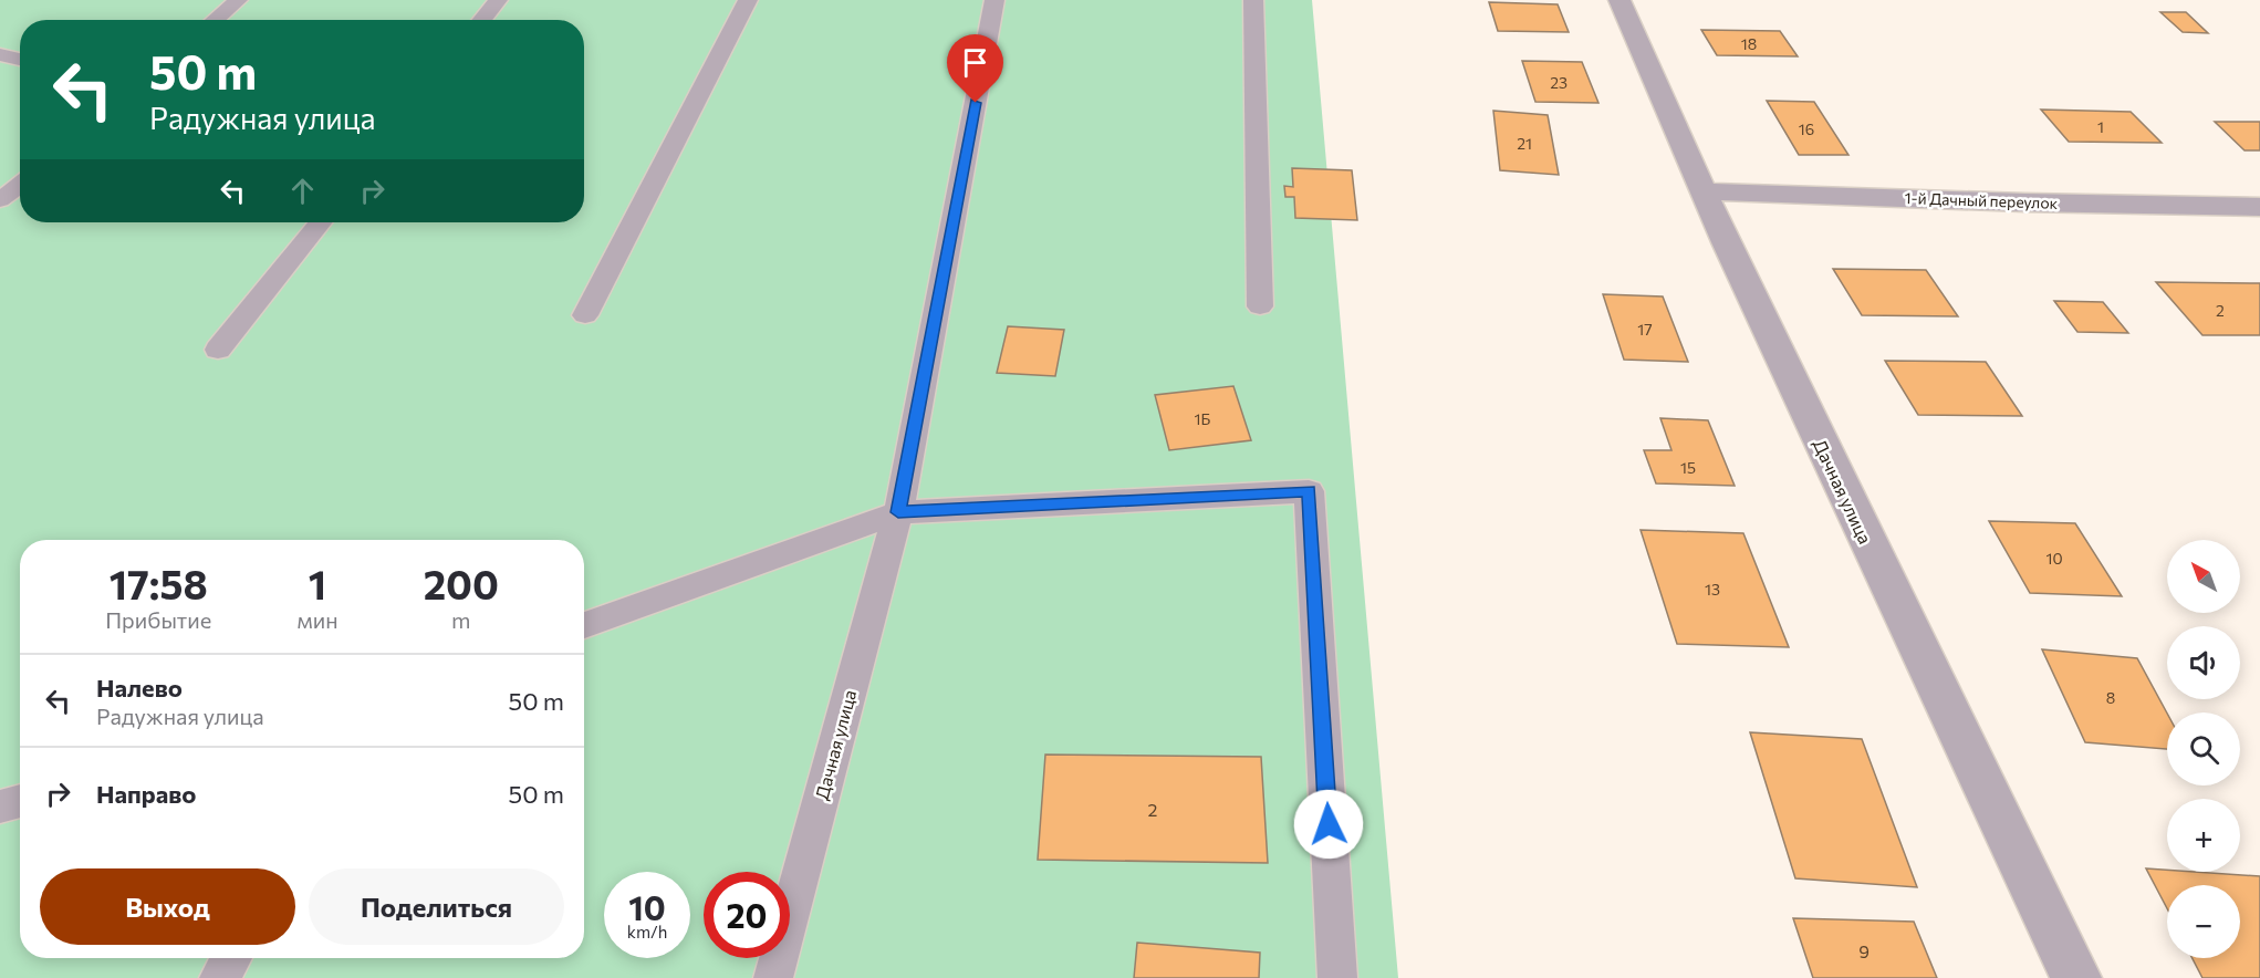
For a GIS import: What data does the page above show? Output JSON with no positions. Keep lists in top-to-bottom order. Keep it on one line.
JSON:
{"streets":{"street":["1-й Дачный переулок","Дачная улица"]},"crossings":[["1-й Дачный переулок","Дачная улица"]],"house_numbers":["18","23","1","16","21","2","17","1Б","15","10","13","8","2","9"],"north":"top left","page":{"turn":["50 m","Радужная улица"],"map_buttons":["+","−"],"eta":["17:58","Прибытие","1","мин","200","m"],"list":[{"name":"Налево","note":"Радужная улица","value":"50 m"},{"name":"Направо","value":"50 m"}],"buttons":["Выход","Поделиться"],"speed":"10 km/h","limit":"20"}}
